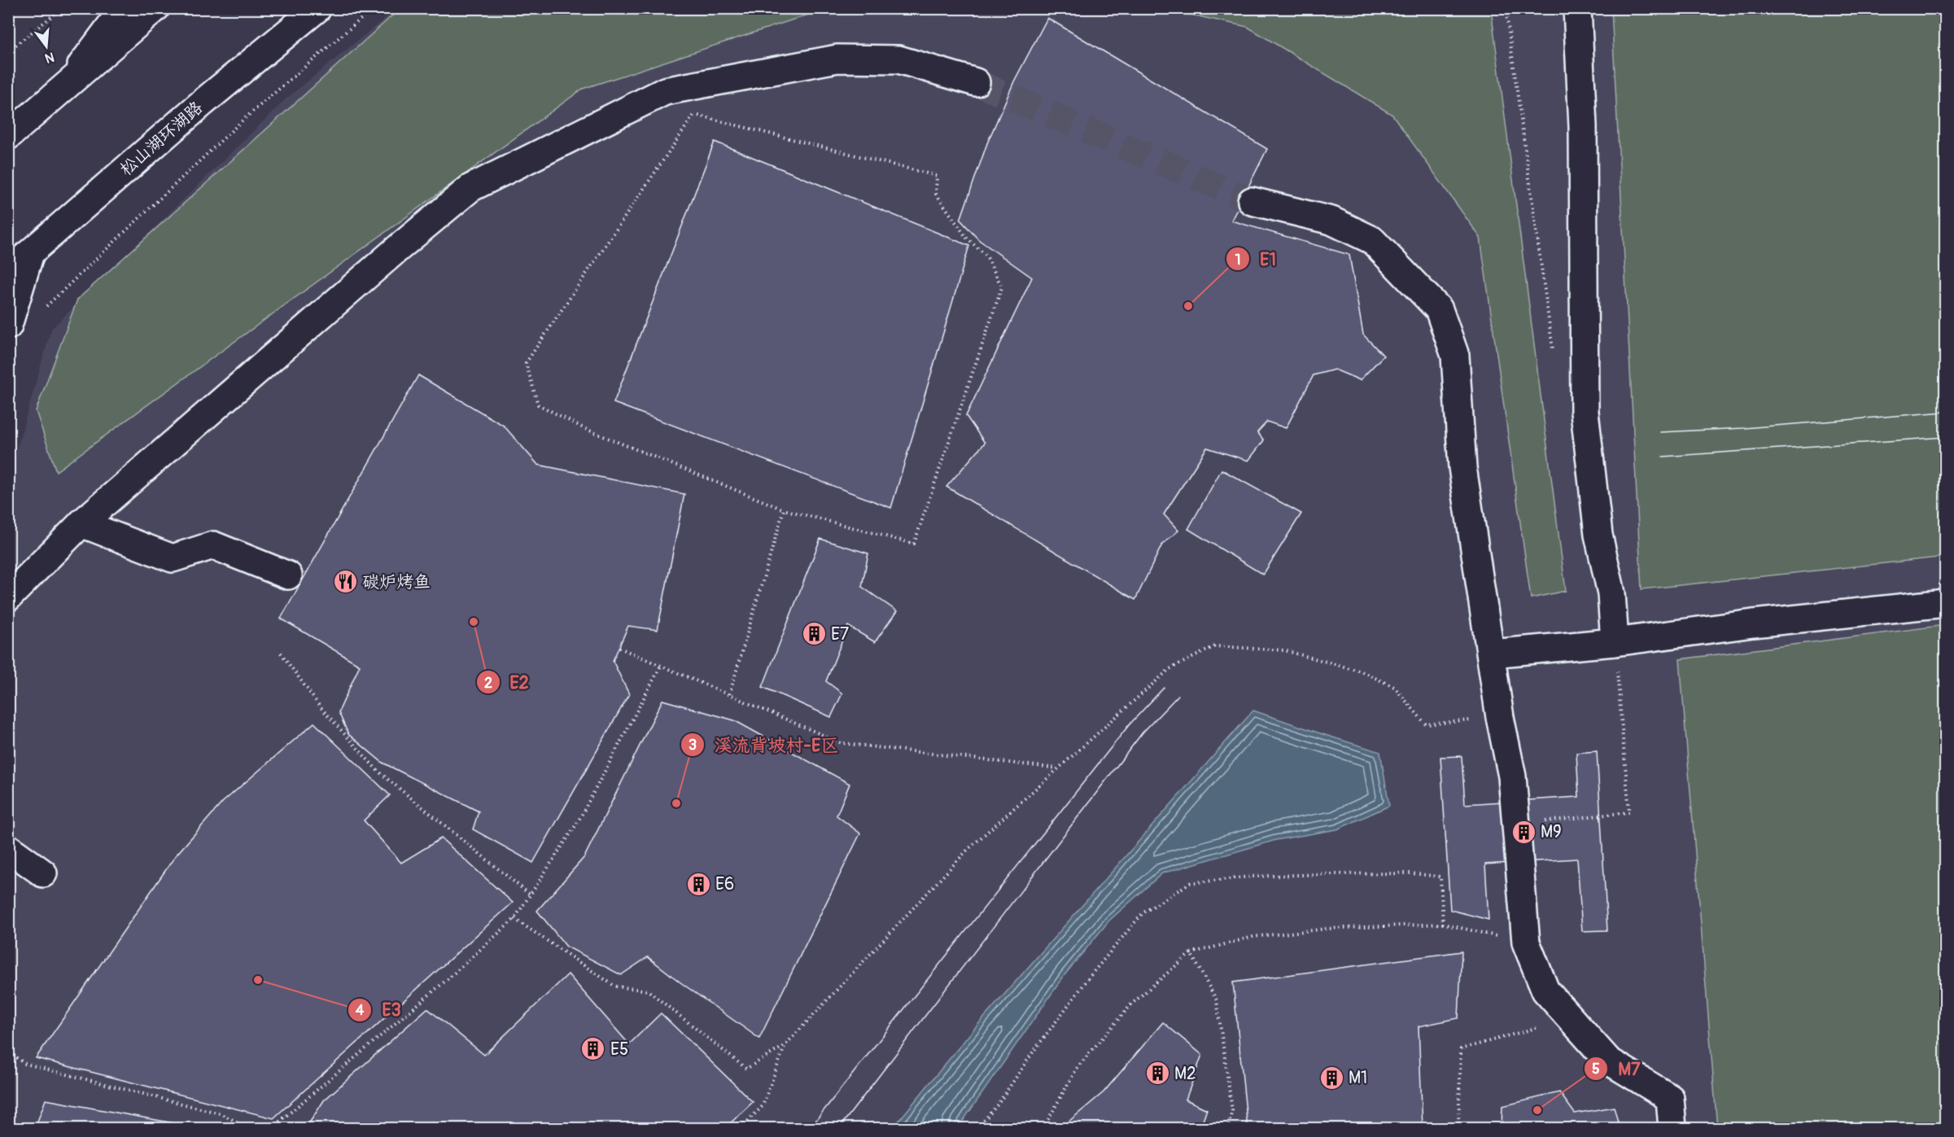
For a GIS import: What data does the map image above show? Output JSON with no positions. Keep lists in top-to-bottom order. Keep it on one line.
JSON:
{"streets":{"street":["松山湖环湖路"]},"places":{"other":["E1","E2","溪流背坡村-E区","E3","M7"],"restaurant":["碳炉烤鱼"],"building":["E7","M9","E6","E5","M2","M1"]},"north":"bottom"}
